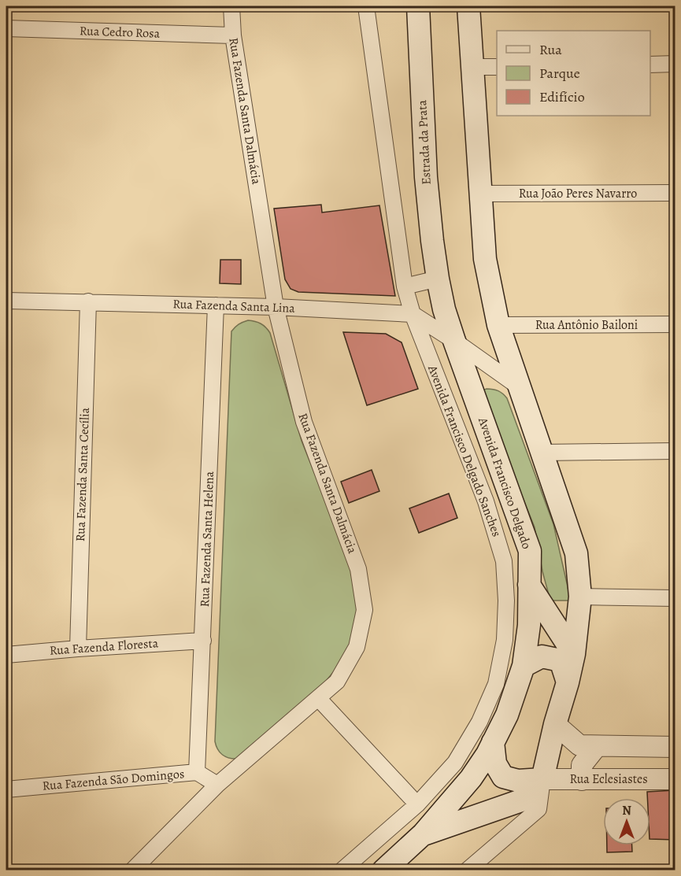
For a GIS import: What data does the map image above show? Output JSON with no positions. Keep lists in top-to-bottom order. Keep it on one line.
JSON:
{"streets":{"main road":["Estrada da Prata","Avenida Francisco Delgado"],"street":["Rua Cedro Rosa","Rua Fazenda Santa Dalmácia","Rua João Peres Navarro","Rua Fazenda Santa Lina","Rua Antônio Bailoni","Avenida Francisco Delgado Sanches","Rua Fazenda Santa Cecília","Rua Fazenda Santa Helena","Rua Fazenda Floresta","Rua Eclesiastes","Rua Fazenda São Domingos"]},"crossings":[["Rua Cedro Rosa","Rua Fazenda Santa Dalmácia"],["Rua Fazenda Santa Dalmácia","Rua Fazenda Santa Lina"],["Rua Fazenda Santa Dalmácia","Rua Fazenda São Domingos"],["Estrada da Prata","Avenida Francisco Delgado"],["Rua Fazenda Santa Lina","Avenida Francisco Delgado Sanches"],["Rua Fazenda Santa Lina","Rua Fazenda Santa Cecília"],["Rua Fazenda Santa Lina","Avenida Francisco Delgado"],["Rua Fazenda Santa Lina","Rua Fazenda Santa Helena"],["Rua Fazenda Santa Cecília","Rua Fazenda Floresta"],["Avenida Francisco Delgado","Rua Eclesiastes"],["Rua Fazenda Santa Helena","Rua Fazenda Floresta"],["Rua Fazenda Santa Helena","Rua Fazenda São Domingos"]],"legend":["Rua","Parque","Edifício"],"north":"top"}
